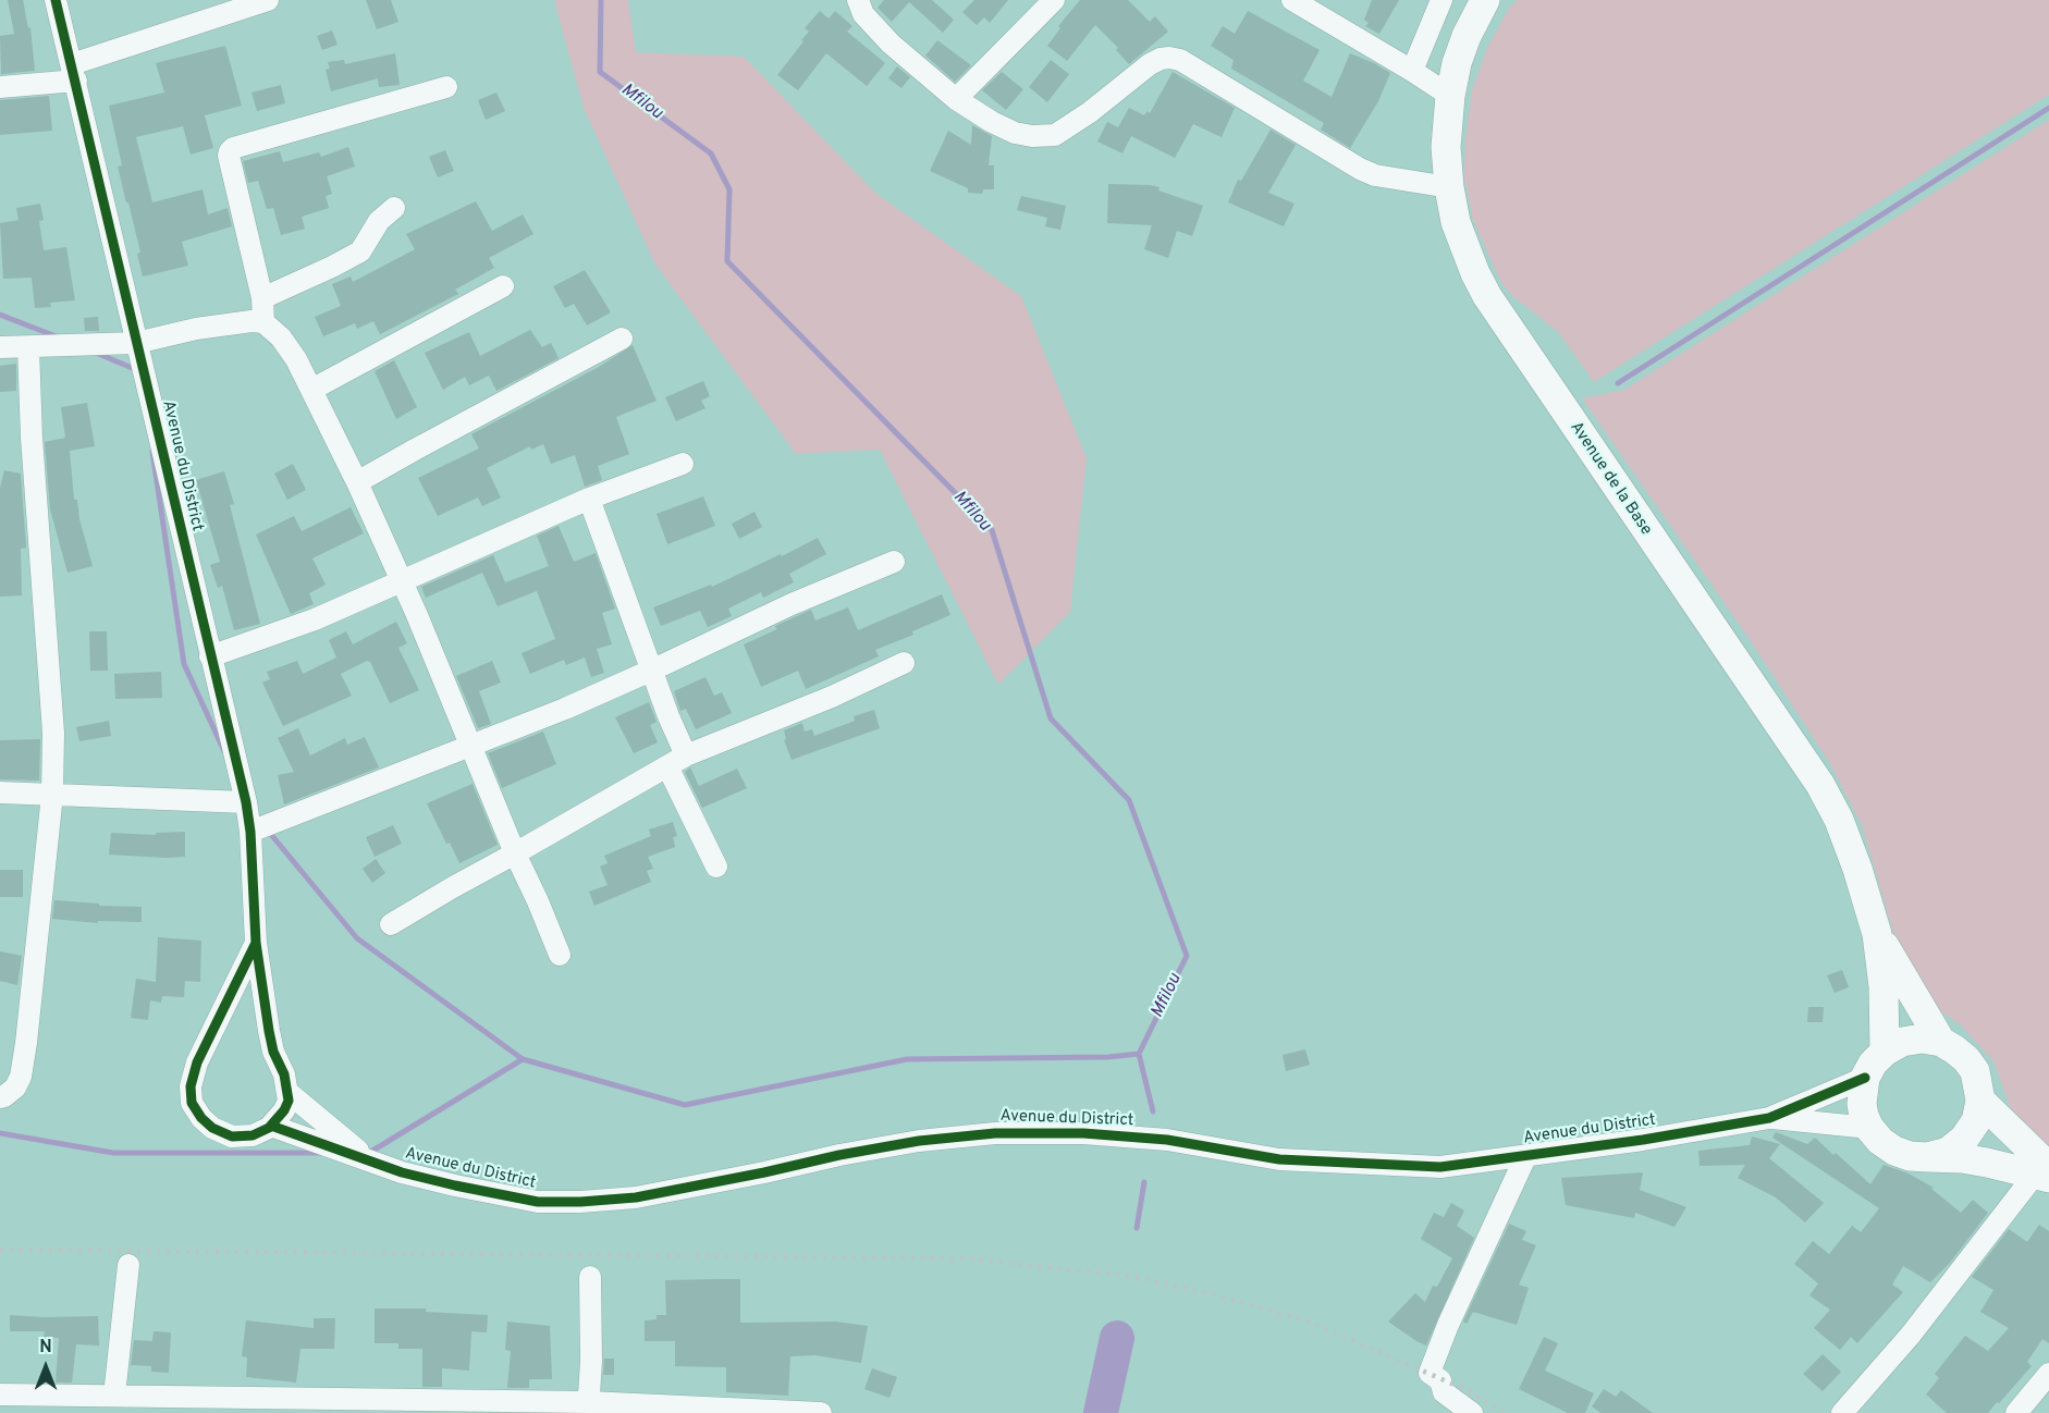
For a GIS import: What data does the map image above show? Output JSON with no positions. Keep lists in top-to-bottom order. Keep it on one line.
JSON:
{"streets":{"main road":["Avenue de la Base"],"street":["Avenue du District"]},"crossings":[["Avenue du District","Avenue de la Base"]],"water":["Mfilou"],"north":"top"}
